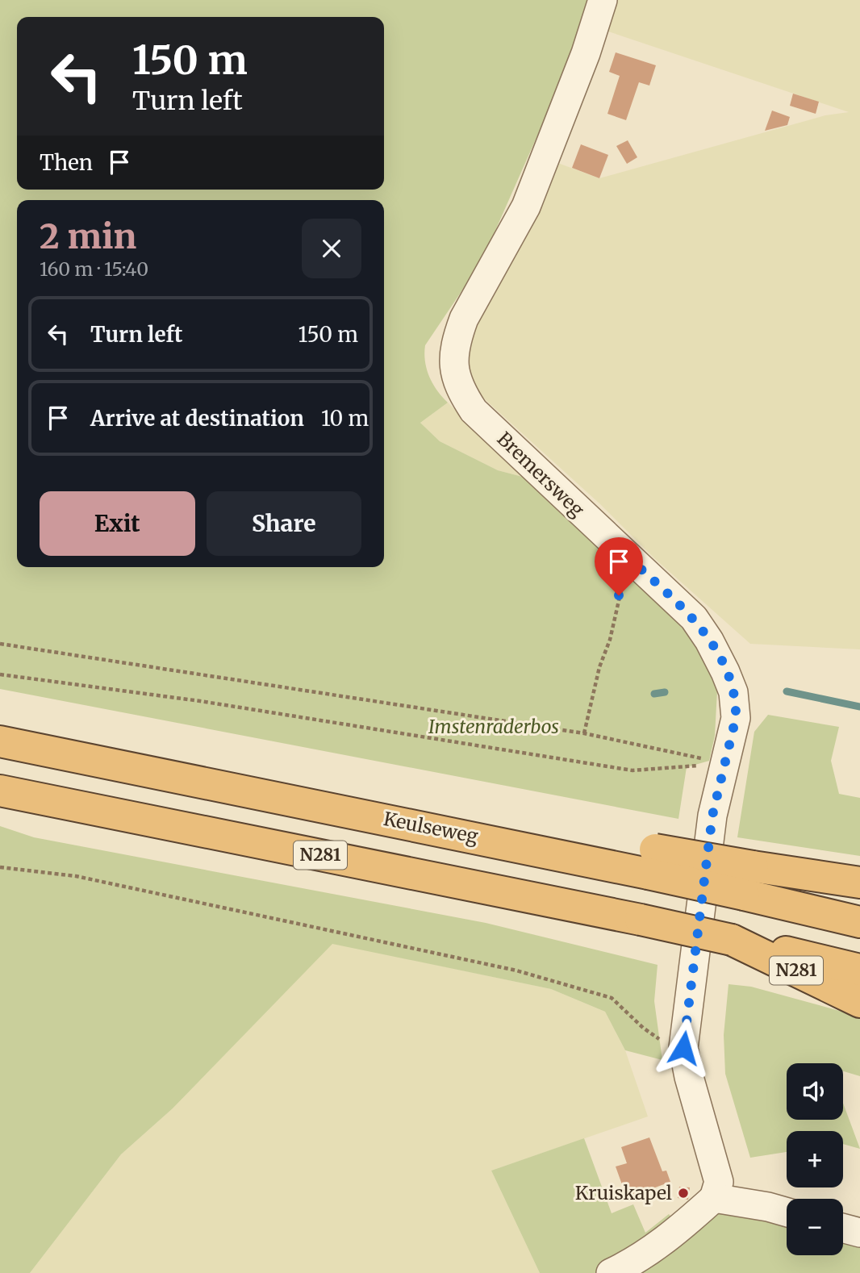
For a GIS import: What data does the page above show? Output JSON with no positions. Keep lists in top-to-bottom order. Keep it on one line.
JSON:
{"streets":{"highway":["Keulseweg","N281"],"street":["Bremersweg"]},"parks":["Imstenraderbos"],"places":["Kruiskapel"],"page":{"turn":["150 m","Turn left"],"then":"Then","heading":["2 min","160 m · 15:40"],"list":[{"name":"Turn left","value":"150 m"},{"name":"Arrive at destination","value":"10 m"}],"buttons":["Exit","Share"],"map_buttons":["+","−"]}}
